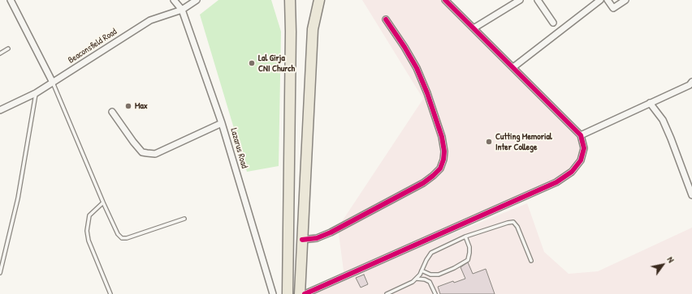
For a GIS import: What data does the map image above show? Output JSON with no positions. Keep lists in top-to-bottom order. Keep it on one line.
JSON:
{"streets":{"street":["Beaconsfield Road","Lazarus Road"]},"crossings":[["Beaconsfield Road","Lazarus Road"]],"places":["Lal Girja CNI Church","Max","Cutting Memorial Inter College"],"north":"top right"}
